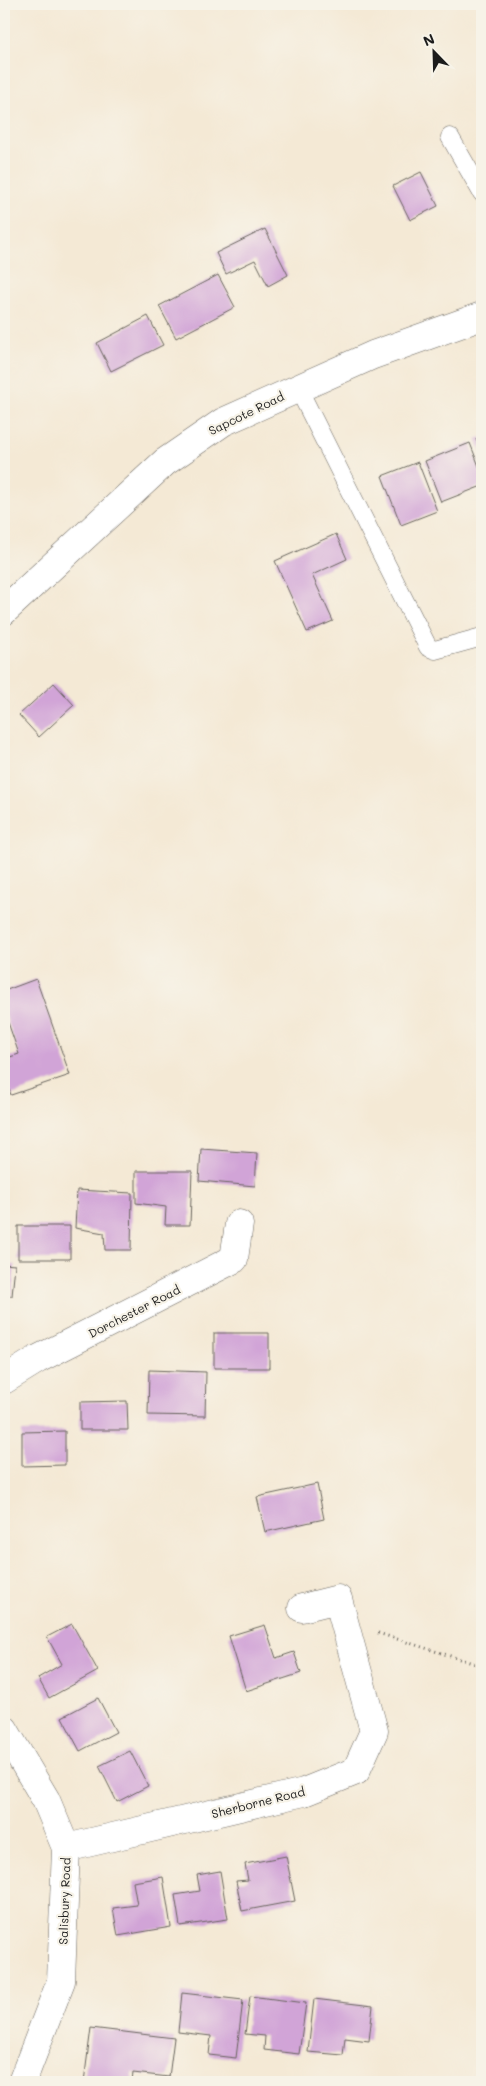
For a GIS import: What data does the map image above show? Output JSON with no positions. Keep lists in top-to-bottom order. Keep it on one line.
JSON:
{"streets":{"street":["Sapcote Road","Dorchester Road","Sherborne Road","Salisbury Road"]},"crossings":[["Sherborne Road","Salisbury Road"]],"north":"top left"}
